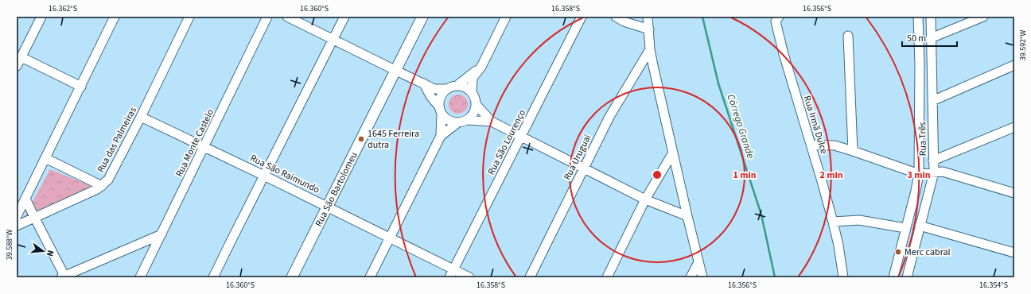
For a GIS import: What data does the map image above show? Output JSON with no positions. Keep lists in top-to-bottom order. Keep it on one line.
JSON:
{"streets":{"street":["Rua Irmã Dulce","Rua Três","Rua das Palmeiras","Rua São Lourenço","Rua Monte Castelo","Rua Uruguai","Rua São Raimundo","Rua São Bartolomeu"]},"crossings":[["Rua das Palmeiras","Rua São Raimundo"],["Rua São Lourenço","Rua São Raimundo"],["Rua Monte Castelo","Rua São Raimundo"],["Rua São Raimundo","Rua São Bartolomeu"]],"water":["Córrego Grande"],"places":["1645 Ferreira dutra","Merc cabral"],"scale_bar":"50 m","north":"right","coordinates":["16.362°S","16.360°S","16.358°S","16.356°S","39.592°W","39.588°W","16.354°S"],"rings":["1 min","2 min","3 min"]}
